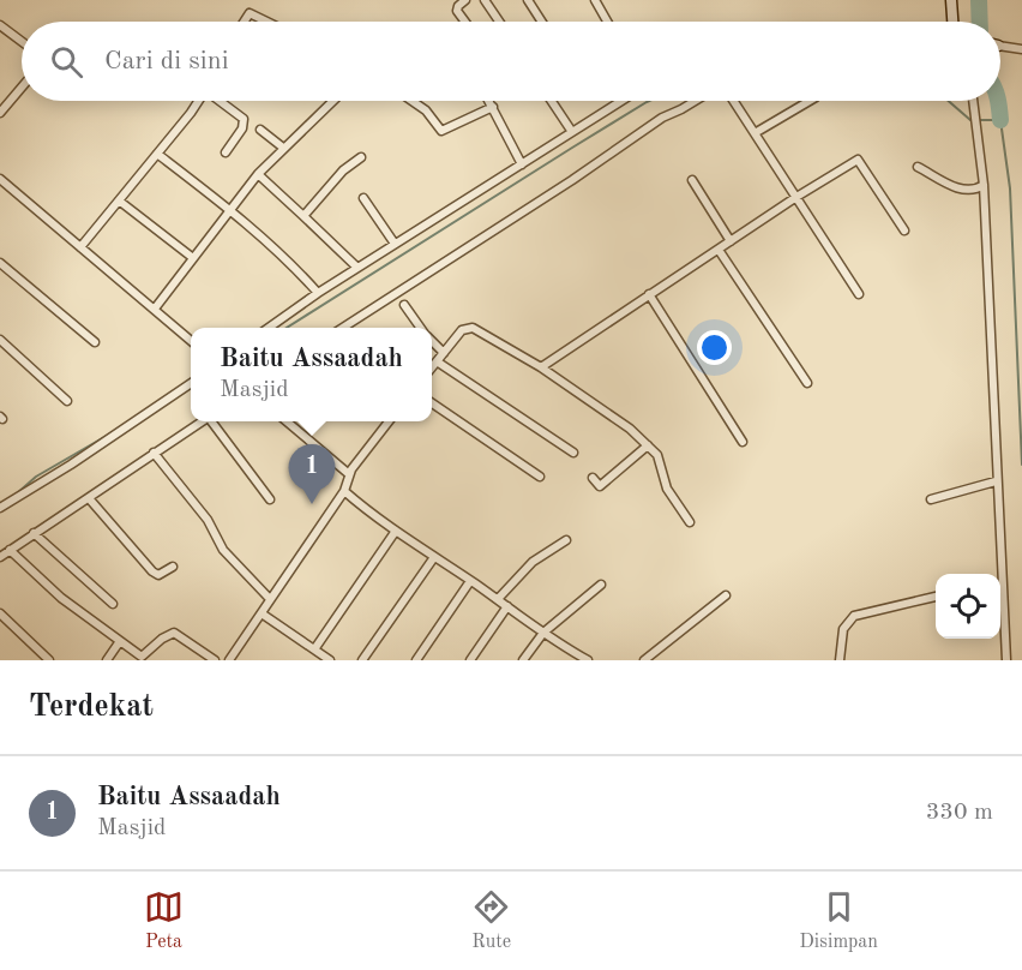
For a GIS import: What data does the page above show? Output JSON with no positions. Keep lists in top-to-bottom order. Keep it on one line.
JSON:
{"page":{"search":"Cari di sini","popup":["Baitu Assaadah","Masjid"],"pins":"1","heading":"Terdekat","list":[{"mark":"1","name":"Baitu Assaadah","note":"Masjid","value":"330 m"}],"nav":["Peta","Rute","Disimpan"]}}
